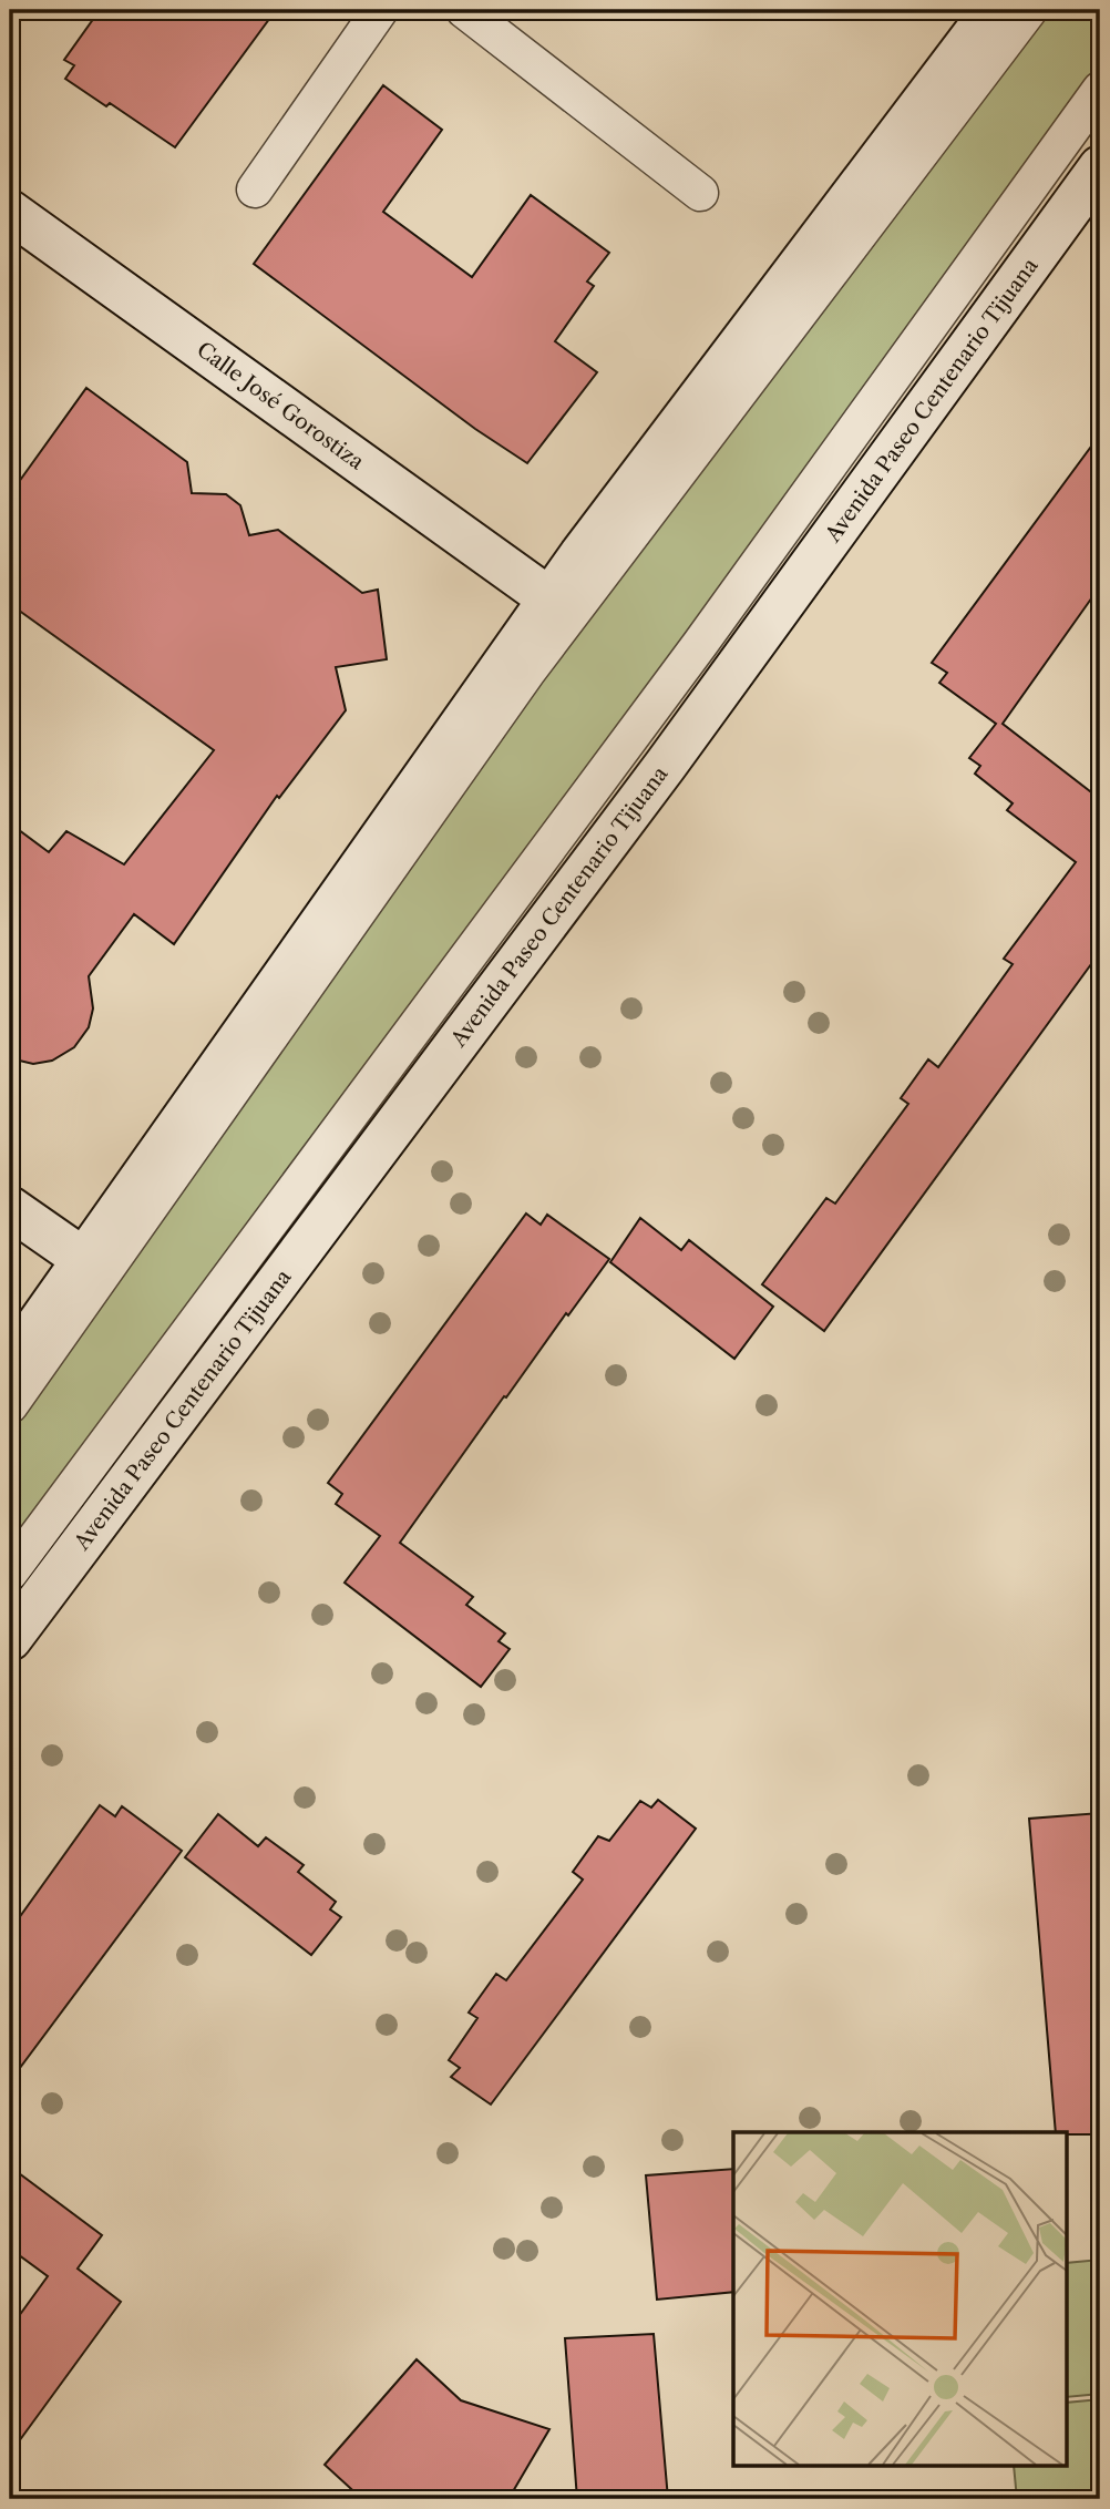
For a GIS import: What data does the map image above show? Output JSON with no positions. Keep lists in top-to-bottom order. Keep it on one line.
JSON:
{"streets":{"main road":["Avenida Paseo Centenario Tijuana","Calle José Gorostiza"]}}
